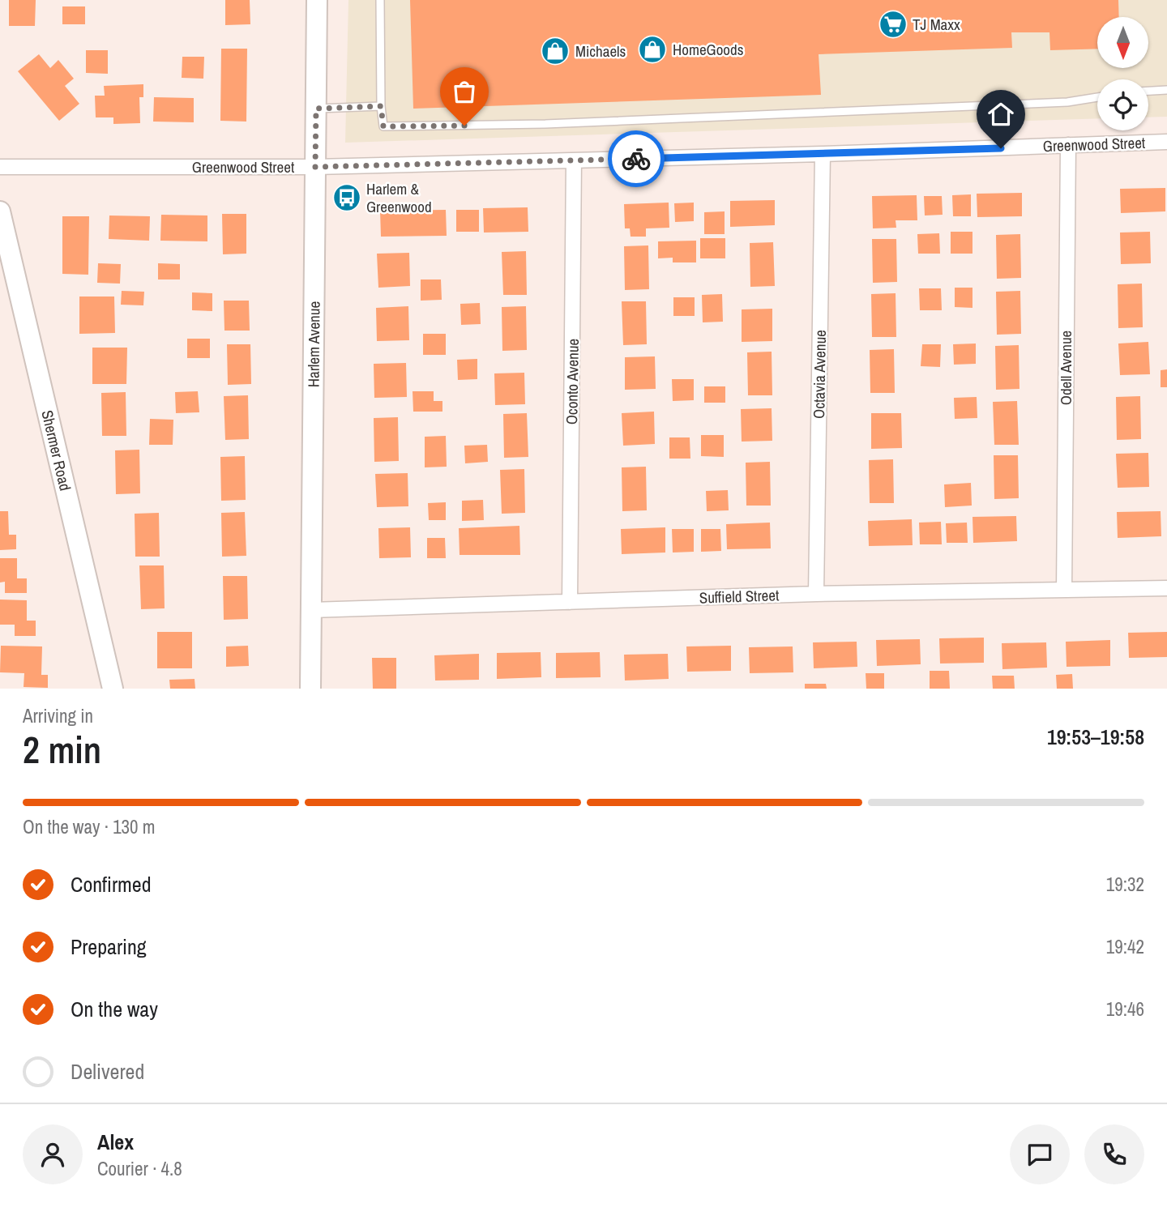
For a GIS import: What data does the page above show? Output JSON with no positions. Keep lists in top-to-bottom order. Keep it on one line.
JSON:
{"streets":{"main road":["Harlem Avenue","Shermer Road"],"street":["Greenwood Street","Odell Avenue","Octavia Avenue","Oconto Avenue","Suffield Street"]},"crossings":[["Greenwood Street","Harlem Avenue"],["Greenwood Street","Odell Avenue"],["Greenwood Street","Octavia Avenue"],["Greenwood Street","Oconto Avenue"],["Harlem Avenue","Suffield Street"],["Odell Avenue","Suffield Street"],["Octavia Avenue","Suffield Street"],["Oconto Avenue","Suffield Street"]],"places":{"supermarket":["TJ Maxx"],"shop":["HomeGoods","Michaels"],"bus stop":["Harlem & Greenwood"]},"north":"bottom","page":{"heading":["2 min","Arriving in","19:53–19:58"],"panel":["Alex","Courier · 4.8"],"bar":"On the way · 130 m","list":[["Confirmed","19:32"],["Preparing","19:42"],["On the way","19:46"],"Delivered"]}}
